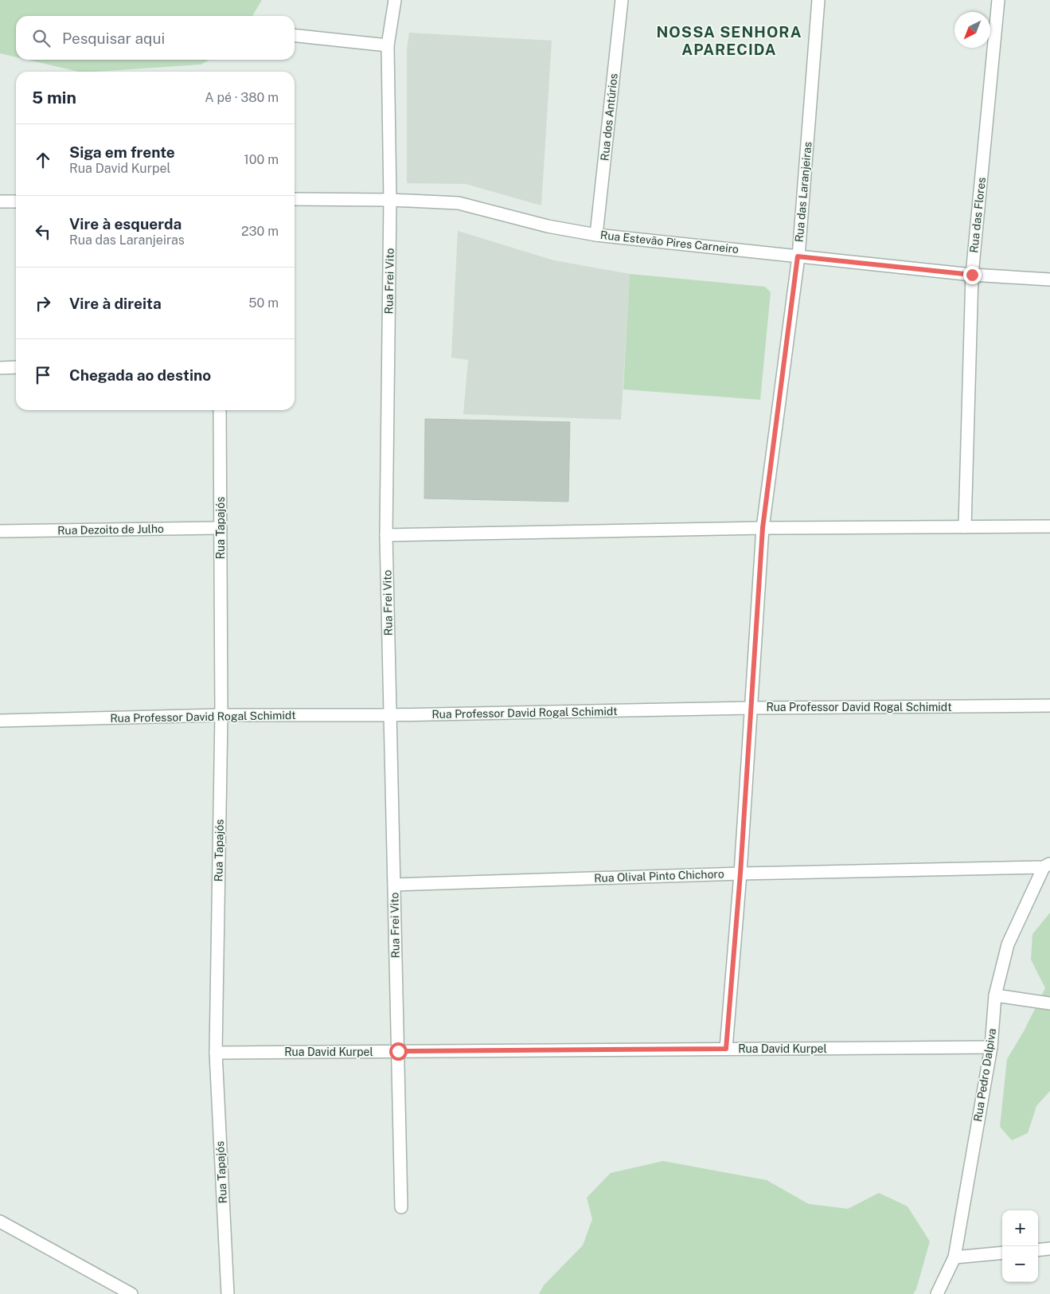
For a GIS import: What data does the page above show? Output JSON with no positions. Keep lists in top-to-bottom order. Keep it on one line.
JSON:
{"streets":{"street":["Rua dos Antúrios","Rua das Laranjeiras","Rua das Flores","Rua Estevão Pires Carneiro","Rua Frei Vito","Rua Tapajós","Rua Dezoito de Julho","Rua Professor David Rogal Schimidt","Rua Olival Pinto Chichoro","Rua David Kurpel","Rua Pedro Dalpiva"]},"crossings":[["Rua dos Antúrios","Rua Estevão Pires Carneiro"],["Rua das Laranjeiras","Rua Estevão Pires Carneiro"],["Rua das Laranjeiras","Rua Professor David Rogal Schimidt"],["Rua das Laranjeiras","Rua Olival Pinto Chichoro"],["Rua das Laranjeiras","Rua David Kurpel"],["Rua das Flores","Rua Estevão Pires Carneiro"],["Rua Estevão Pires Carneiro","Rua Frei Vito"],["Rua Frei Vito","Rua Professor David Rogal Schimidt"],["Rua Frei Vito","Rua Olival Pinto Chichoro"],["Rua Frei Vito","Rua David Kurpel"],["Rua Tapajós","Rua Dezoito de Julho"],["Rua Tapajós","Rua Professor David Rogal Schimidt"],["Rua Tapajós","Rua David Kurpel"],["Rua Olival Pinto Chichoro","Rua Pedro Dalpiva"],["Rua David Kurpel","Rua Pedro Dalpiva"]],"districts":["NOSSA SENHORA APARECIDA"],"north":"bottom left","page":{"search":"Pesquisar aqui","heading":["5 min","A pé · 380 m"],"list":[["Siga em frente","Rua David Kurpel","100 m"],["Vire à esquerda","Rua das Laranjeiras","230 m"],["Vire à direita","50 m"],"Chegada ao destino"],"map_buttons":["+","−"]}}
